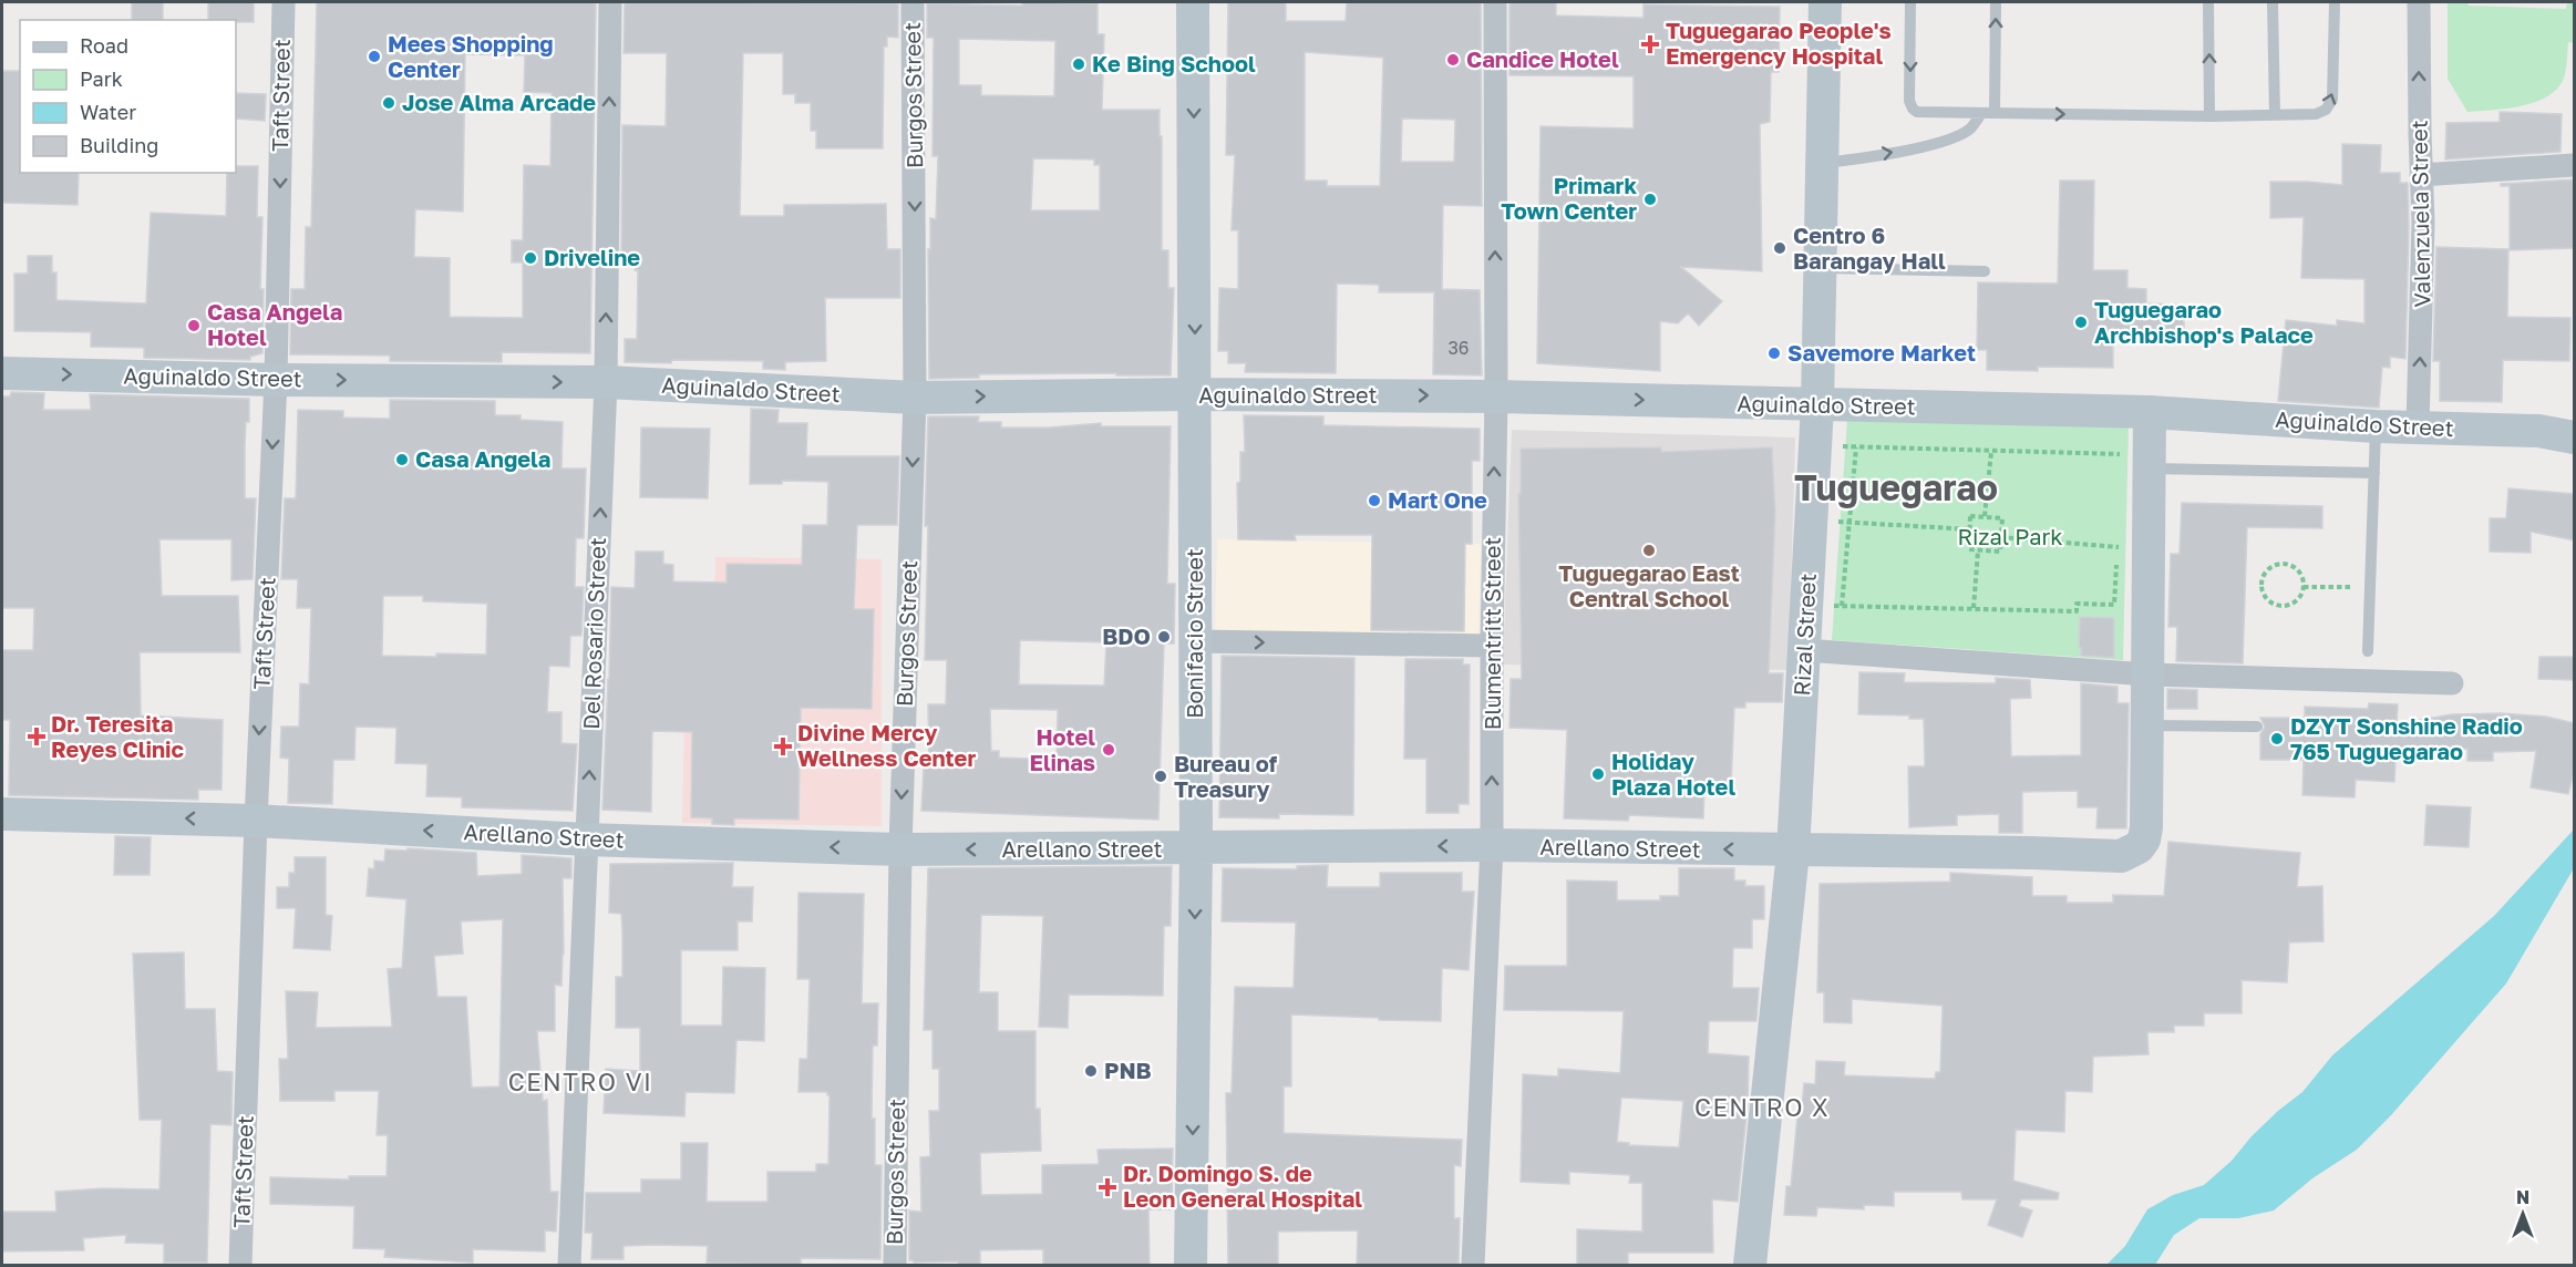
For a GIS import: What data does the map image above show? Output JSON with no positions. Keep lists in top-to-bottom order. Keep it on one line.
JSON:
{"streets":{"street":["Taft Street","Burgos Street","Valenzuela Street","Aguinaldo Street","Del Rosario Street","Bonifacio Street","Blumentritt Street","Rizal Street","Arellano Street"]},"crossings":[["Taft Street","Aguinaldo Street"],["Taft Street","Arellano Street"],["Burgos Street","Aguinaldo Street"],["Burgos Street","Arellano Street"],["Valenzuela Street","Aguinaldo Street"],["Aguinaldo Street","Del Rosario Street"],["Aguinaldo Street","Bonifacio Street"],["Aguinaldo Street","Blumentritt Street"],["Aguinaldo Street","Rizal Street"],["Del Rosario Street","Arellano Street"],["Bonifacio Street","Arellano Street"],["Blumentritt Street","Arellano Street"],["Rizal Street","Arellano Street"]],"one_way":["Taft Street","Burgos Street","Valenzuela Street","Aguinaldo Street","Del Rosario Street","Bonifacio Street","Blumentritt Street","Arellano Street"],"districts":["Tuguegarao","CENTRO VI","CENTRO X"],"parks":["Rizal Park"],"places":{"health":["Tuguegarao People's Emergency Hospital","Dr. Teresita Reyes Clinic","Divine Mercy Wellness Center","Dr. Domingo S. de Leon General Hospital"],"other":["Mees Shopping Center","Candice Hotel","Ke Bing School","Jose Alma Arcade","Primark Town Center","Centro 6 Barangay Hall","Driveline","Tuguegarao Archbishop's Palace","Casa Angela Hotel","Savemore Market","Casa Angela","Mart One","Tuguegarao East Central School","BDO","DZYT Sonshine Radio 765 Tuguegarao","Hotel Elinas","Holiday Plaza Hotel","Bureau of Treasury","PNB"]},"house_numbers":["36"],"legend":["Road","Park","Water","Building"],"north":"top"}
